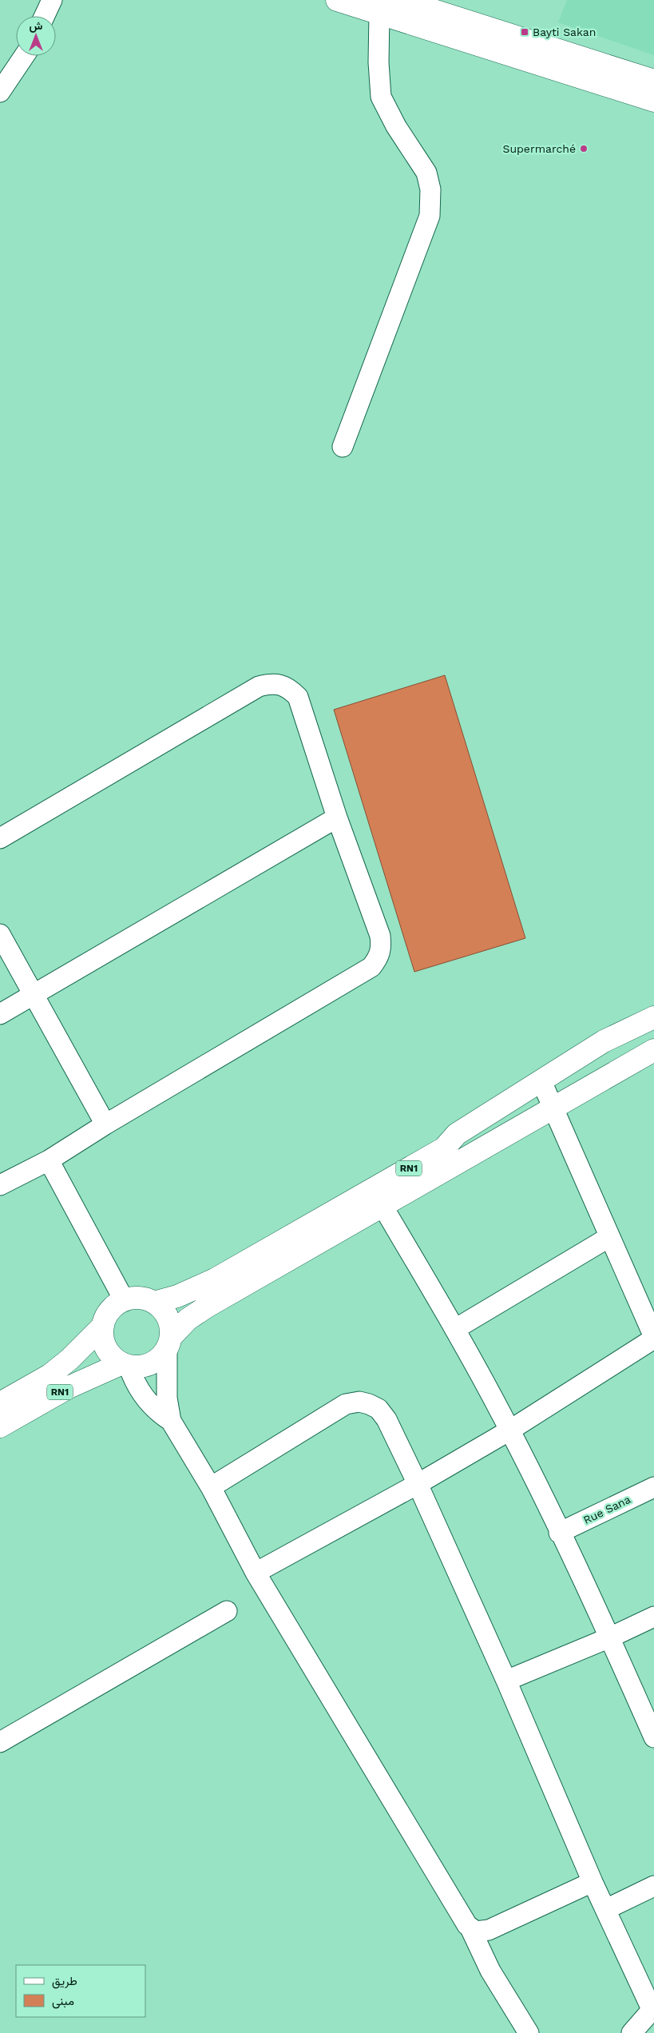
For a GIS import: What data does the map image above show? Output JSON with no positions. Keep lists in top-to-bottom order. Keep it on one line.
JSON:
{"streets":{"main road":["RN1"],"street":["Rue Sana"]},"places":{"transit":["Bayti Sakan"],"other":["Supermarché"]},"legend":["طريق","مبنى"],"north":"top"}
